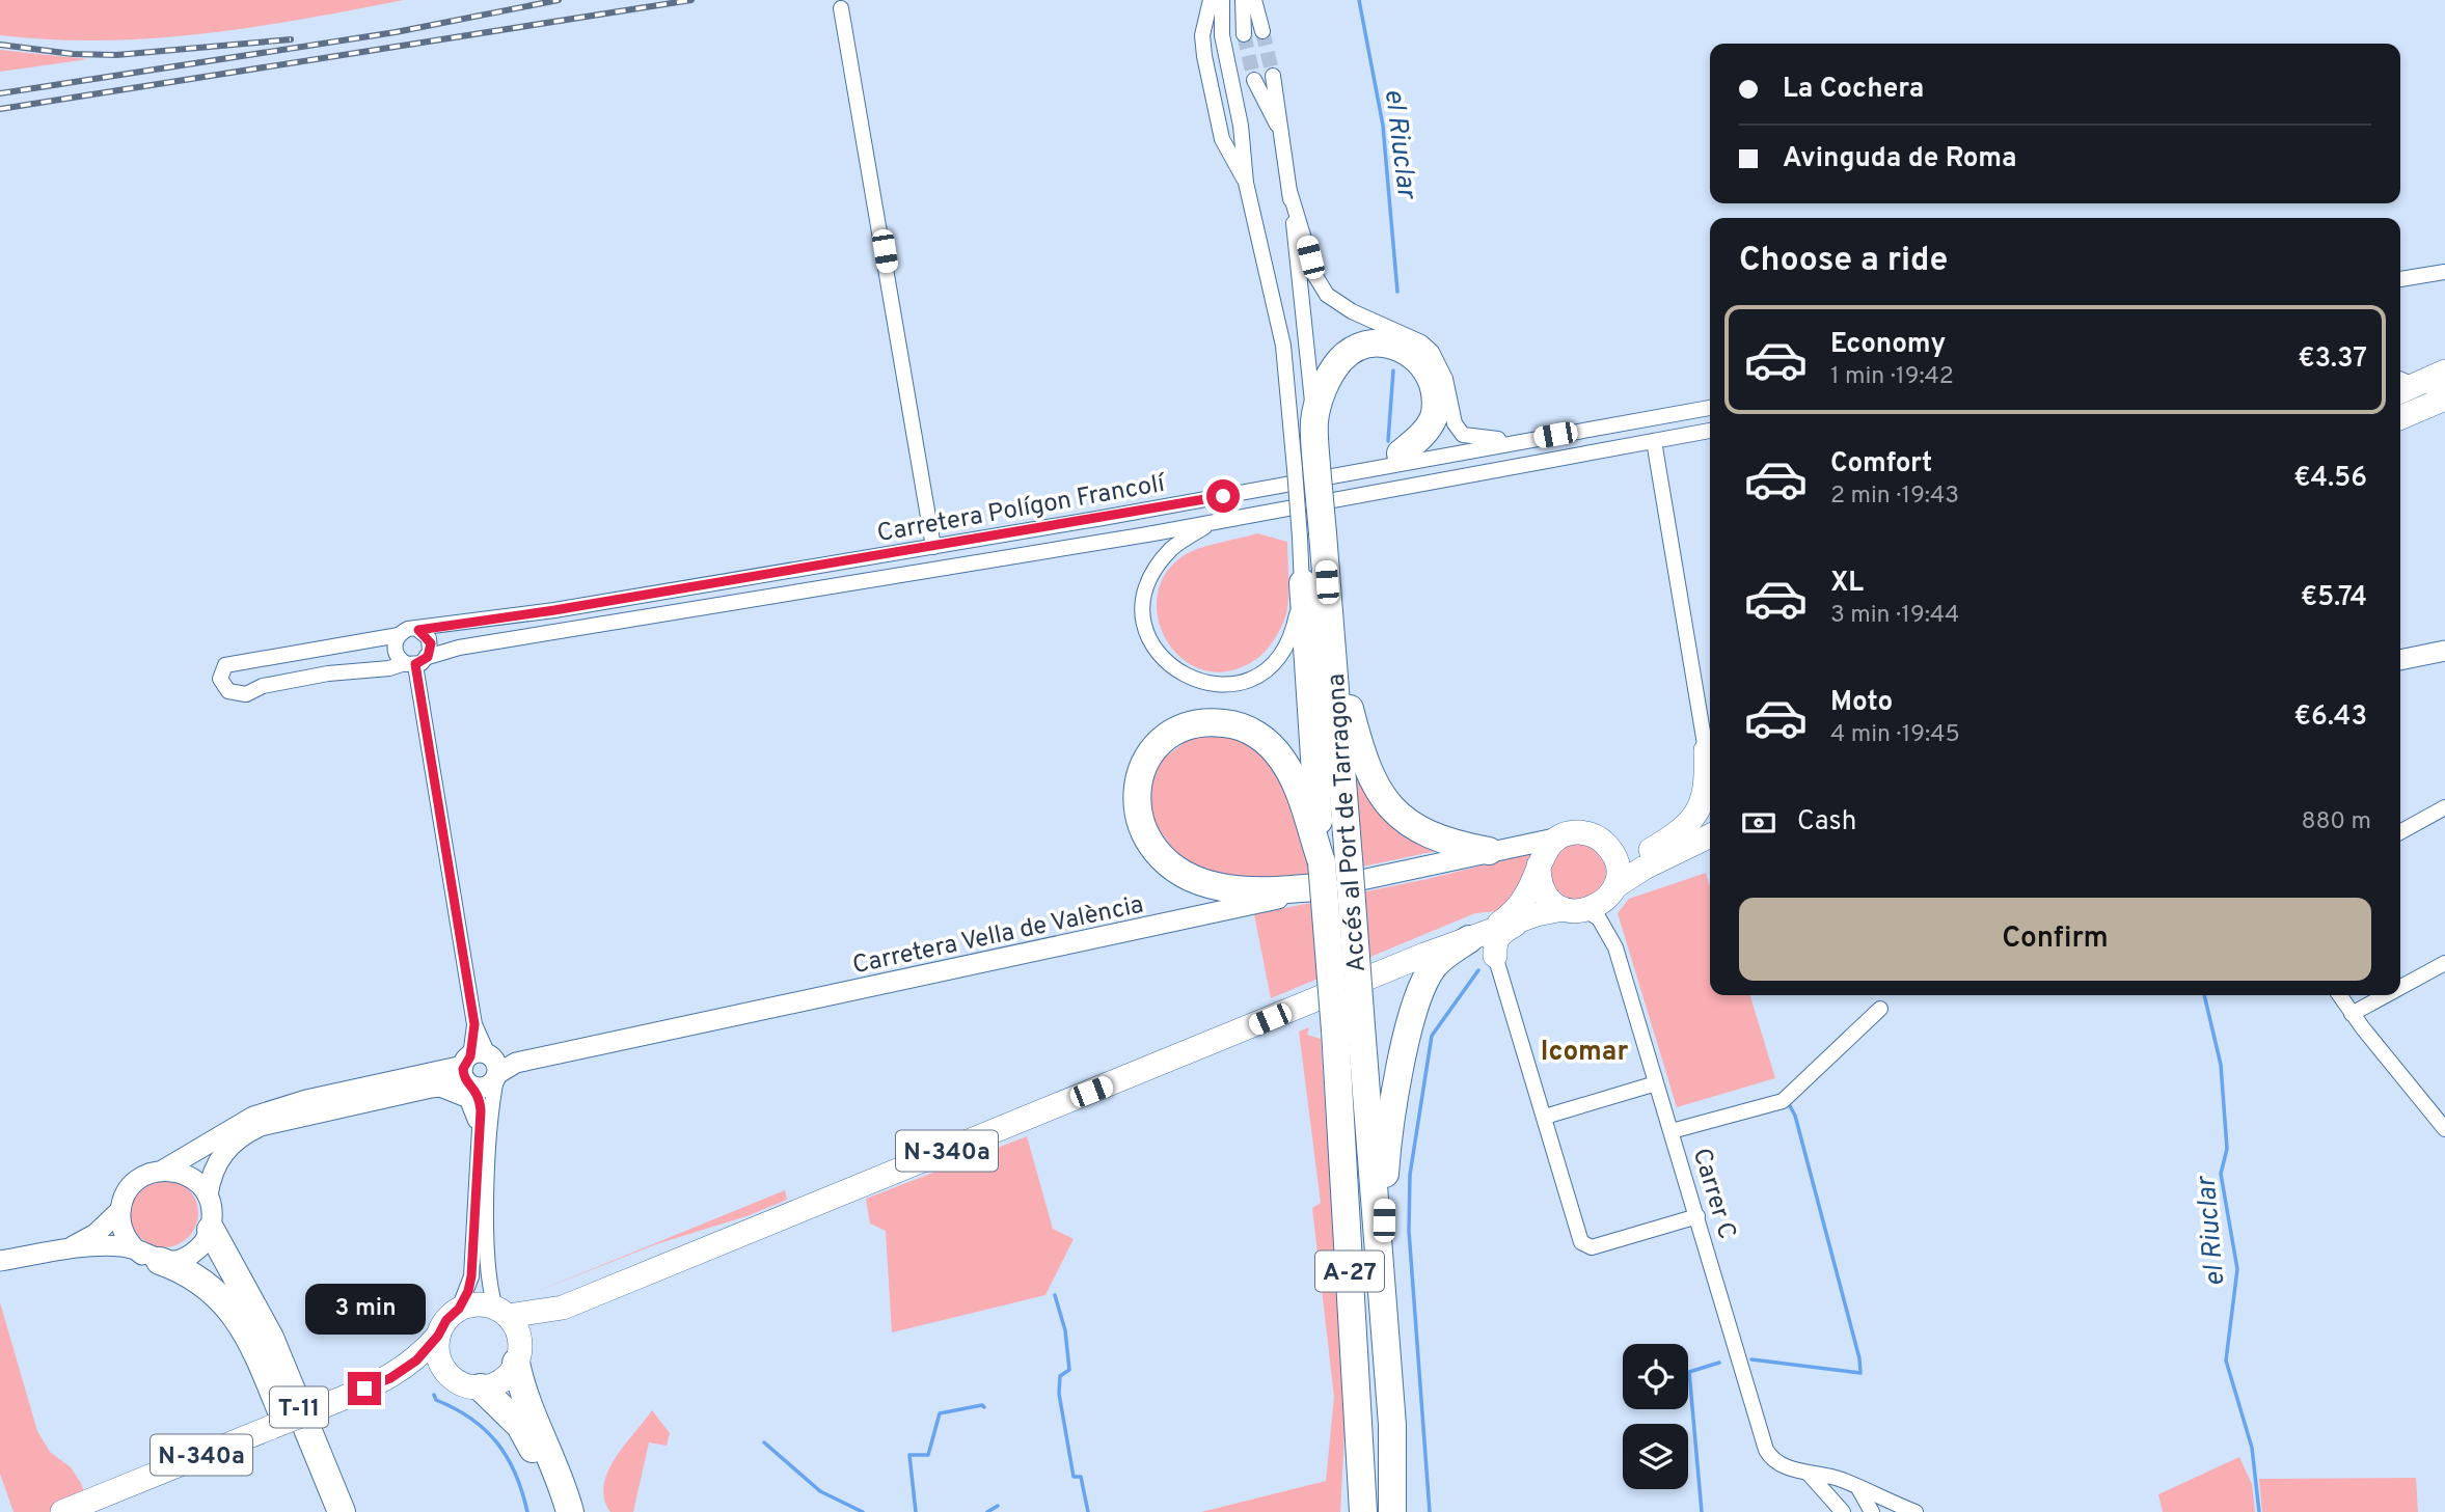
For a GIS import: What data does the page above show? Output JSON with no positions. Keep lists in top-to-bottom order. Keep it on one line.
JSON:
{"streets":{"highway":["Accés al Port de Tarragona","A-27","T-11"],"main road":["N-340a"],"street":["Carretera Polígon Francolí","Carretera Vella de València","Carrer C"]},"crossings":[["Accés al Port de Tarragona","Carretera Vella de València"],["Carretera Vella de València","N-340a"],["Carretera Vella de València","Carrer C"],["Carretera Vella de València","T-11"],["N-340a","Carrer C"]],"districts":["Icomar"],"water":["el Riuclar"],"page":{"banner":["La Cochera","Avinguda de Roma"],"heading":"Choose a ride","list":[{"name":"Economy","note":"1 min · 19:42","value":"€3.37"},{"name":"Comfort","note":"2 min · 19:43","value":"€4.56"},{"name":"XL","note":"3 min · 19:44","value":"€5.74"},{"name":"Moto","note":"4 min · 19:45","value":"€6.43"}],"pay":["Cash","880 m"],"buttons":"Confirm","bubble":"3 min"}}
